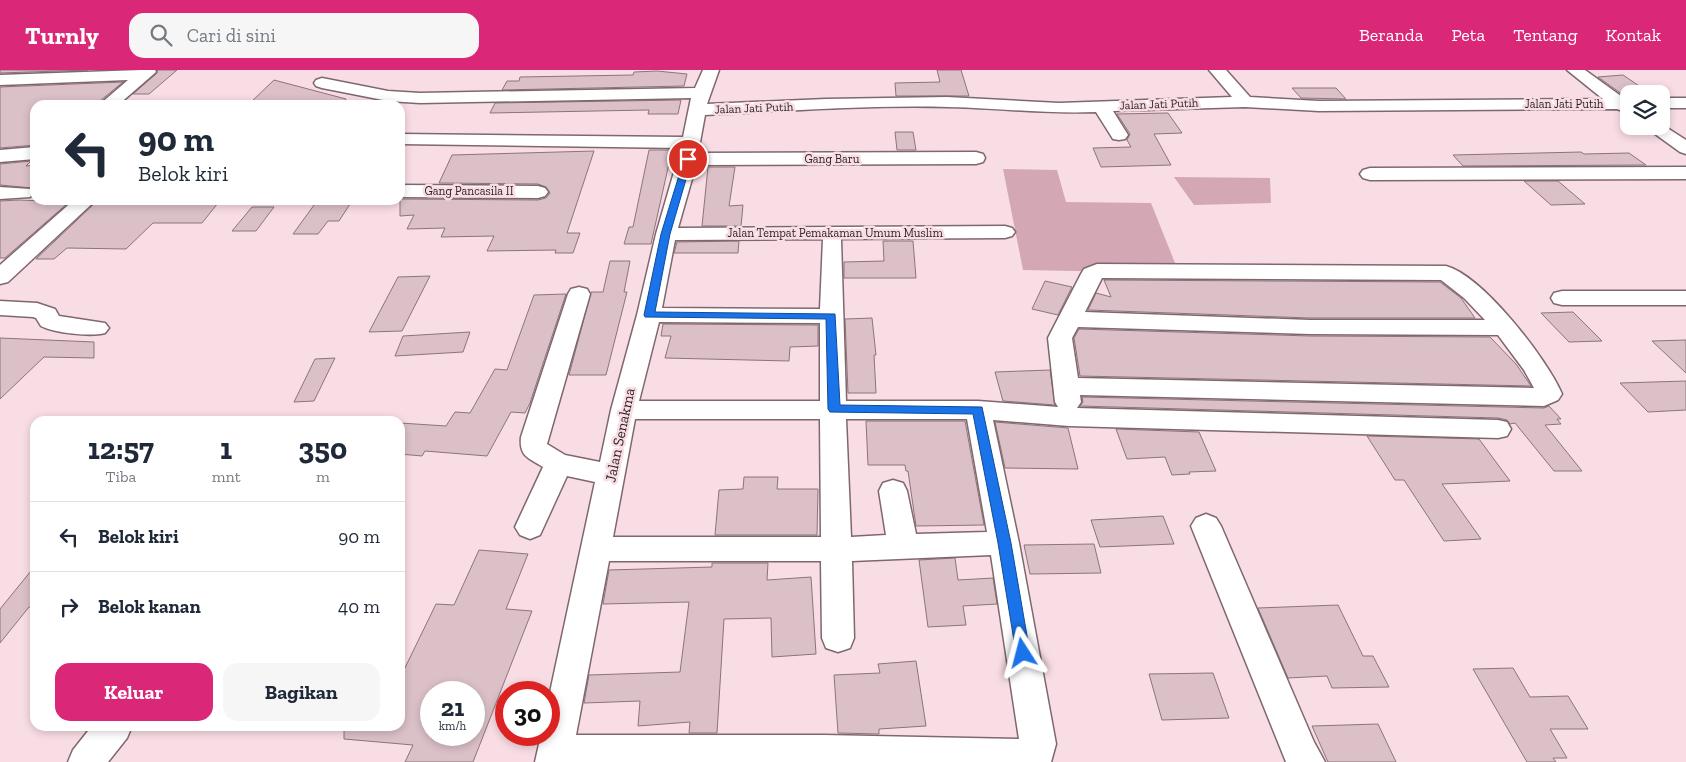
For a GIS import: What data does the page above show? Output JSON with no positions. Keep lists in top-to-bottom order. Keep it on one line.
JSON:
{"streets":{"street":["Jalan Jati Putih","Gang Baru","Gang Pancasila II","Jalan Tempat Pemakaman Umum Muslim","Jalan Senakma"]},"crossings":[["Jalan Jati Putih","Jalan Senakma"],["Gang Baru","Jalan Senakma"],["Jalan Tempat Pemakaman Umum Muslim","Jalan Senakma"]],"page":{"header":"Turnly","search":"Cari di sini","nav":["Beranda","Peta","Tentang","Kontak"],"turn":["90 m","Belok kiri"],"eta":["12:57","Tiba","1","mnt","350","m"],"list":[{"name":"Belok kiri","value":"90 m"},{"name":"Belok kanan","value":"40 m"}],"buttons":["Keluar","Bagikan"],"speed":"21 km/h","limit":"30"}}
